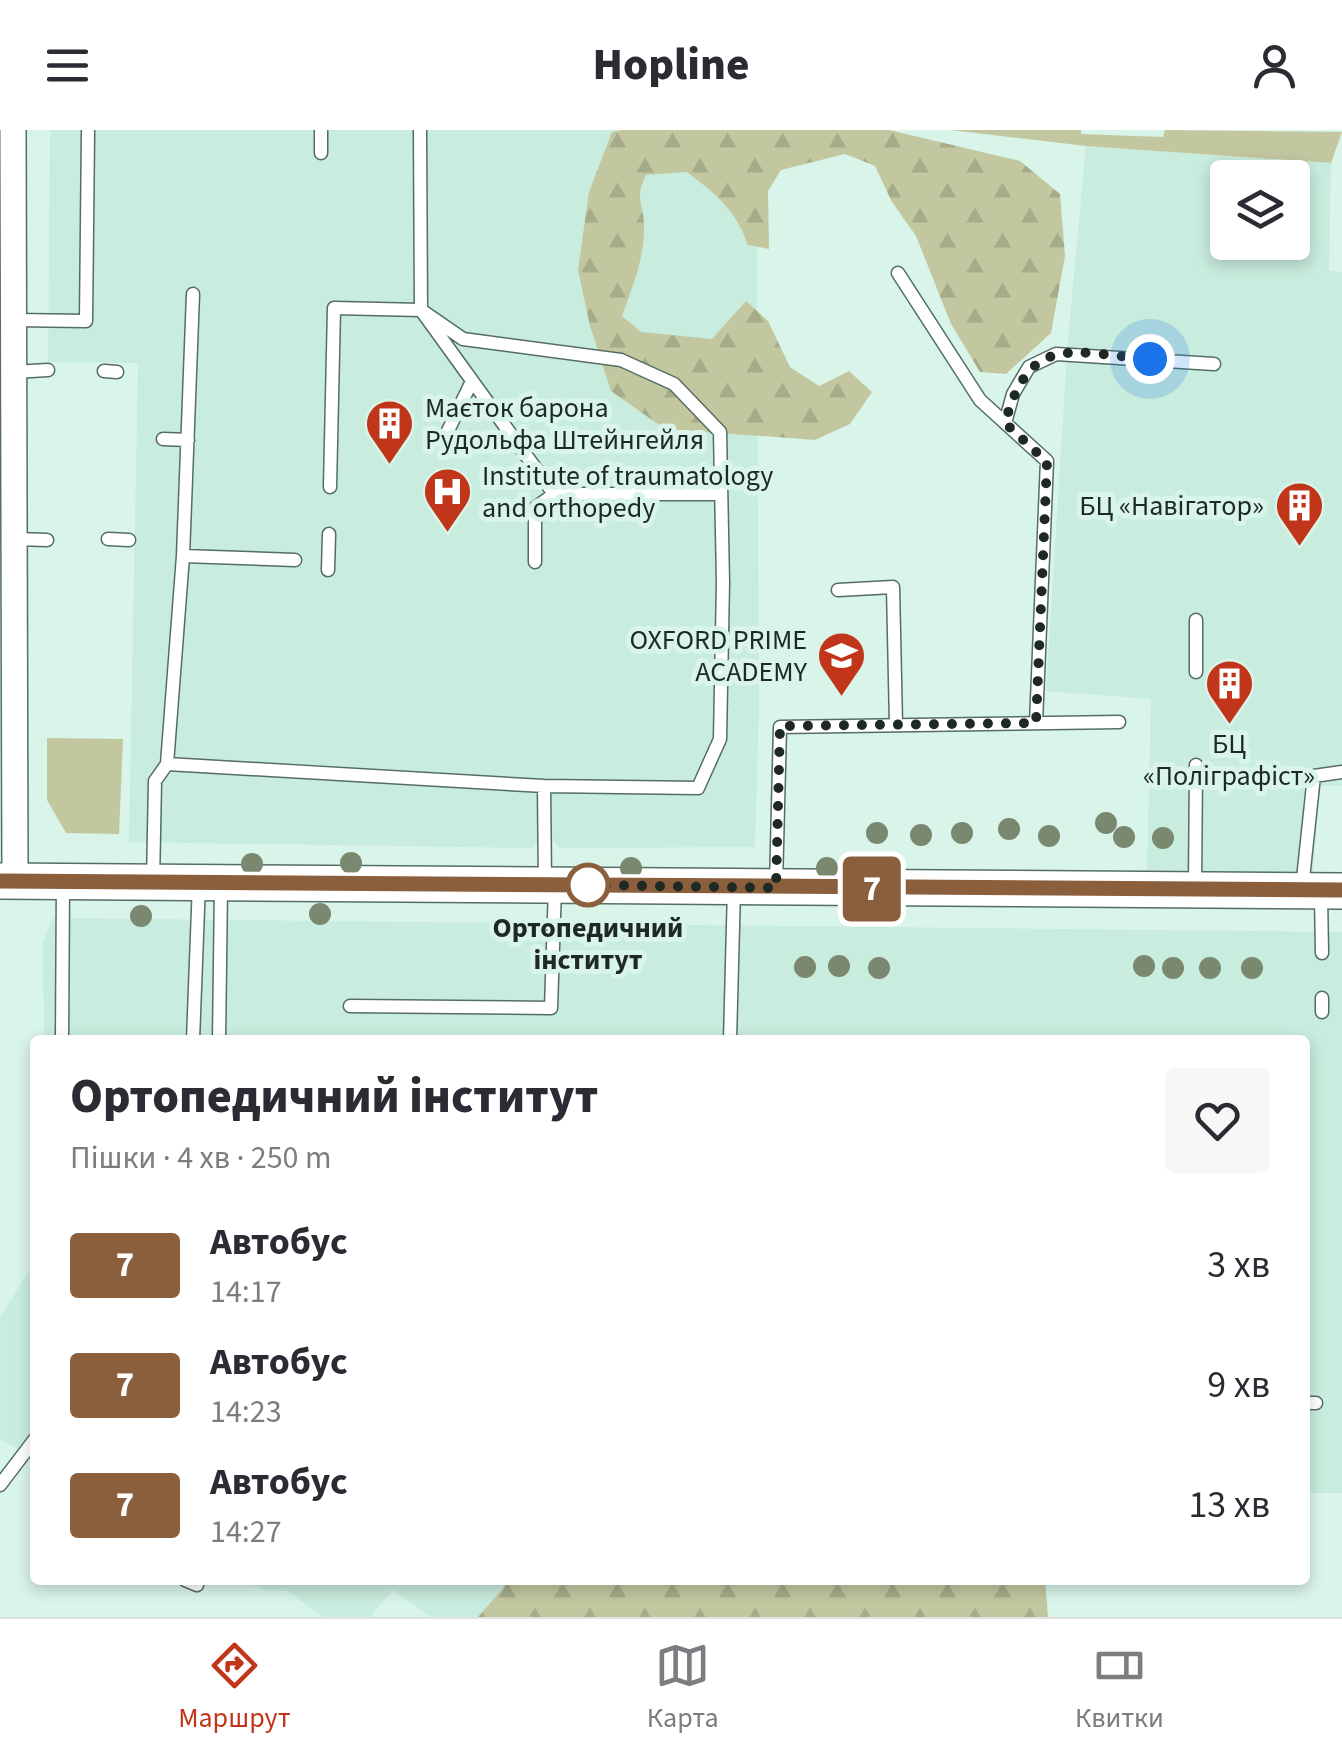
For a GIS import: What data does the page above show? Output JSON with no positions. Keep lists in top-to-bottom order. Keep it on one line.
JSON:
{"places":{"building":["Маєток барона Рудольфа Штейнгейля","БЦ «Навігатор»","БЦ «Поліграфіст»"],"hospital":["Institute of traumatology and orthopedy"],"school or university":["OXFORD PRIME ACADEMY"],"other":["Ортопедичний інститут"]},"lines":["bus line 7"],"page":{"header":"Hopline","on_map":"7","heading":["Ортопедичний інститут","Пішки · 4 хв · 250 m"],"list":[{"mark":"7","name":"Автобус","note":"14:17","value":"3 хв"},{"mark":"7","name":"Автобус","note":"14:23","value":"9 хв"},{"mark":"7","name":"Автобус","note":"14:27","value":"13 хв"}],"tabs":["Маршрут","Карта","Квитки"]}}
